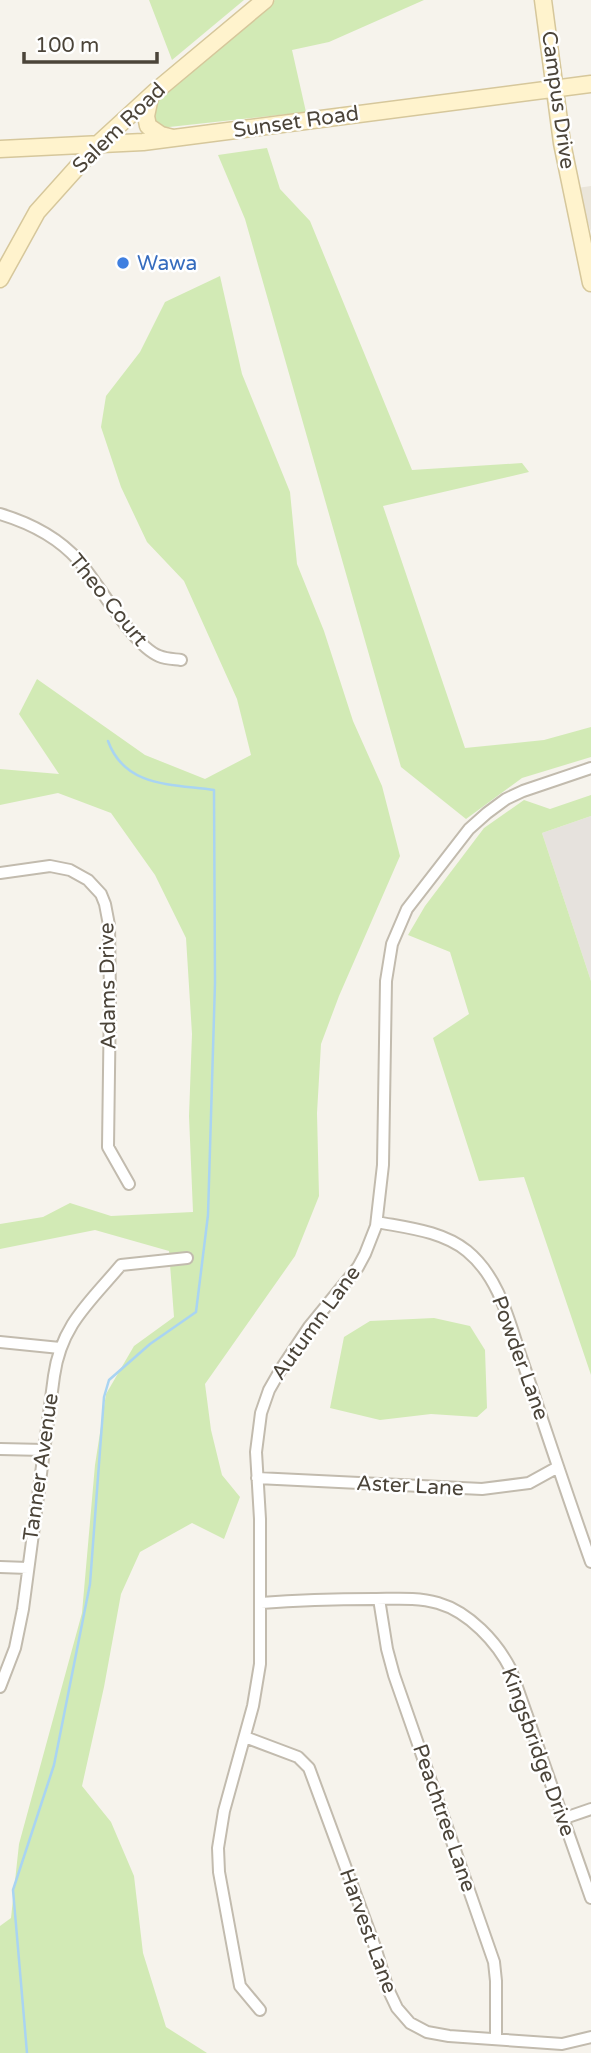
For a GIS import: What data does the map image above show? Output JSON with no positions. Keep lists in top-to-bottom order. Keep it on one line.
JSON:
{"streets":{"street":["Campus Drive","Sunset Road","Salem Road","Theo Court","Adams Drive","Autumn Lane","Powder Lane","Tanner Avenue","Aster Lane","Kingsbridge Drive","Peachtree Lane","Harvest Lane"]},"crossings":[["Campus Drive","Sunset Road"],["Sunset Road","Salem Road"],["Autumn Lane","Powder Lane"],["Autumn Lane","Aster Lane"],["Autumn Lane","Kingsbridge Drive"],["Autumn Lane","Harvest Lane"],["Powder Lane","Aster Lane"],["Kingsbridge Drive","Peachtree Lane"],["Peachtree Lane","Harvest Lane"]],"places":["Wawa"],"scale_bar":"100 m"}
